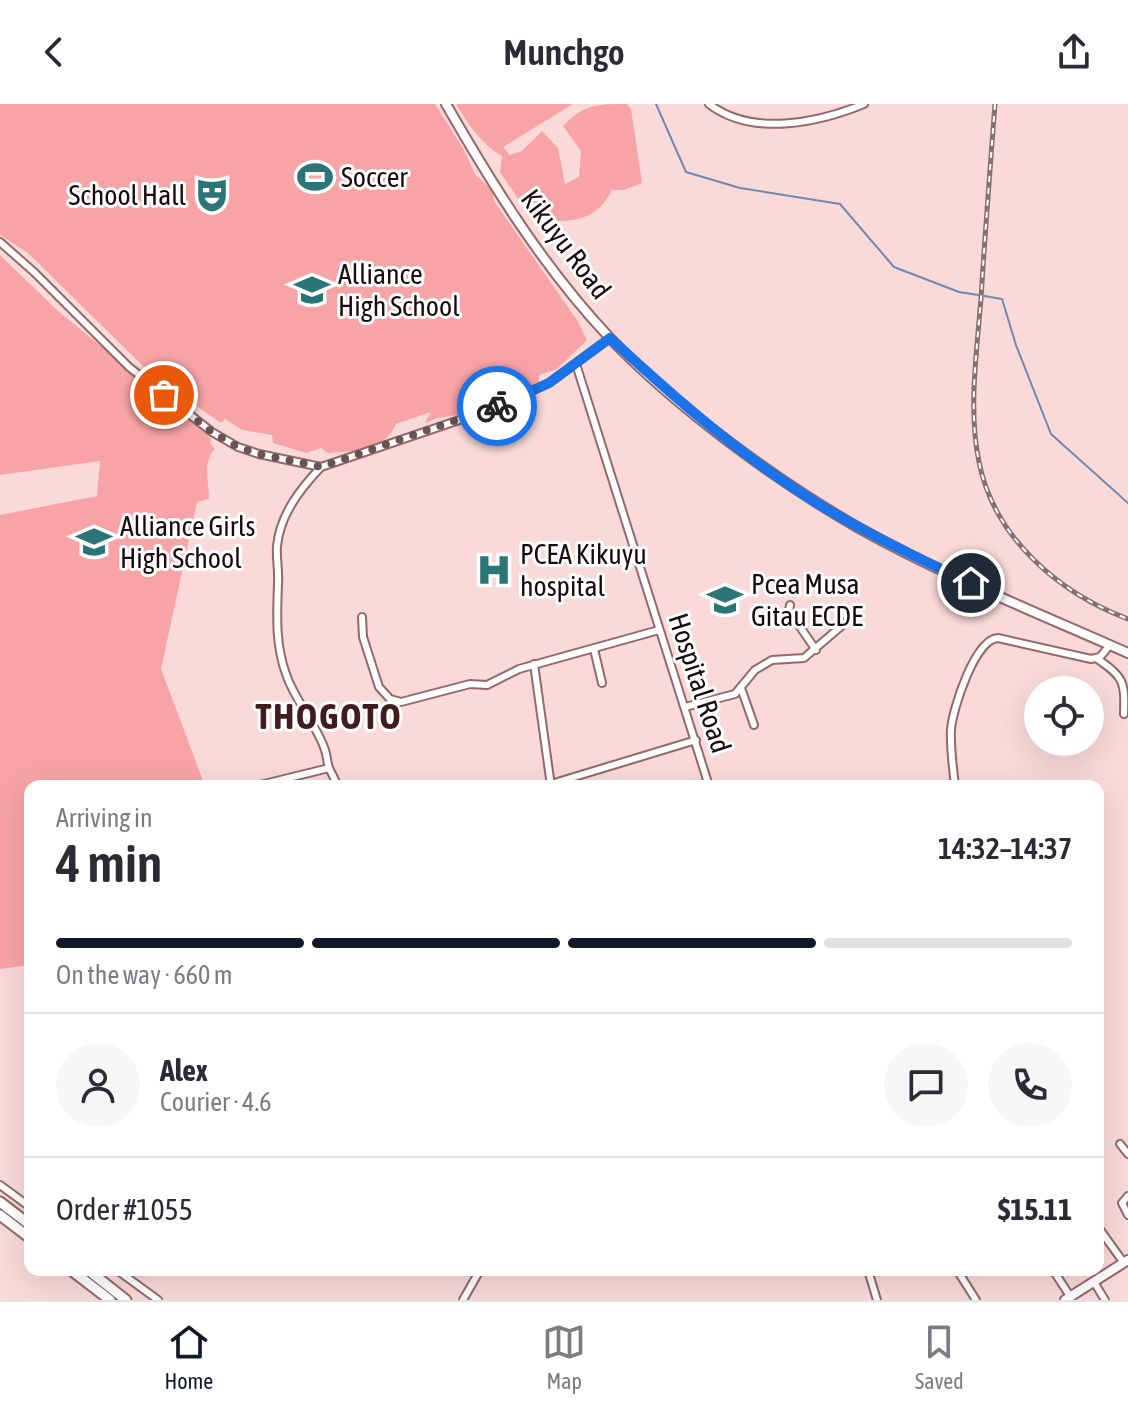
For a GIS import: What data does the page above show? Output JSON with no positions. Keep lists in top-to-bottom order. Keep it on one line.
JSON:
{"streets":{"main road":["Kikuyu Road"],"street":["Hospital Road"]},"districts":["THOGOTO"],"places":{"sports":["Soccer"],"theatre":["School Hall"],"school or university":["Alliance High School","Alliance Girls High School","Pcea Musa Gitau ECDE"],"hospital":["PCEA Kikuyu hospital"]},"page":{"header":"Munchgo","heading":["4 min","Arriving in","14:32–14:37"],"panel":["Alex","Courier · 4.6","Order #1055","$15.11"],"bar":"On the way · 660 m","tabs":["Home","Map","Saved"]}}
